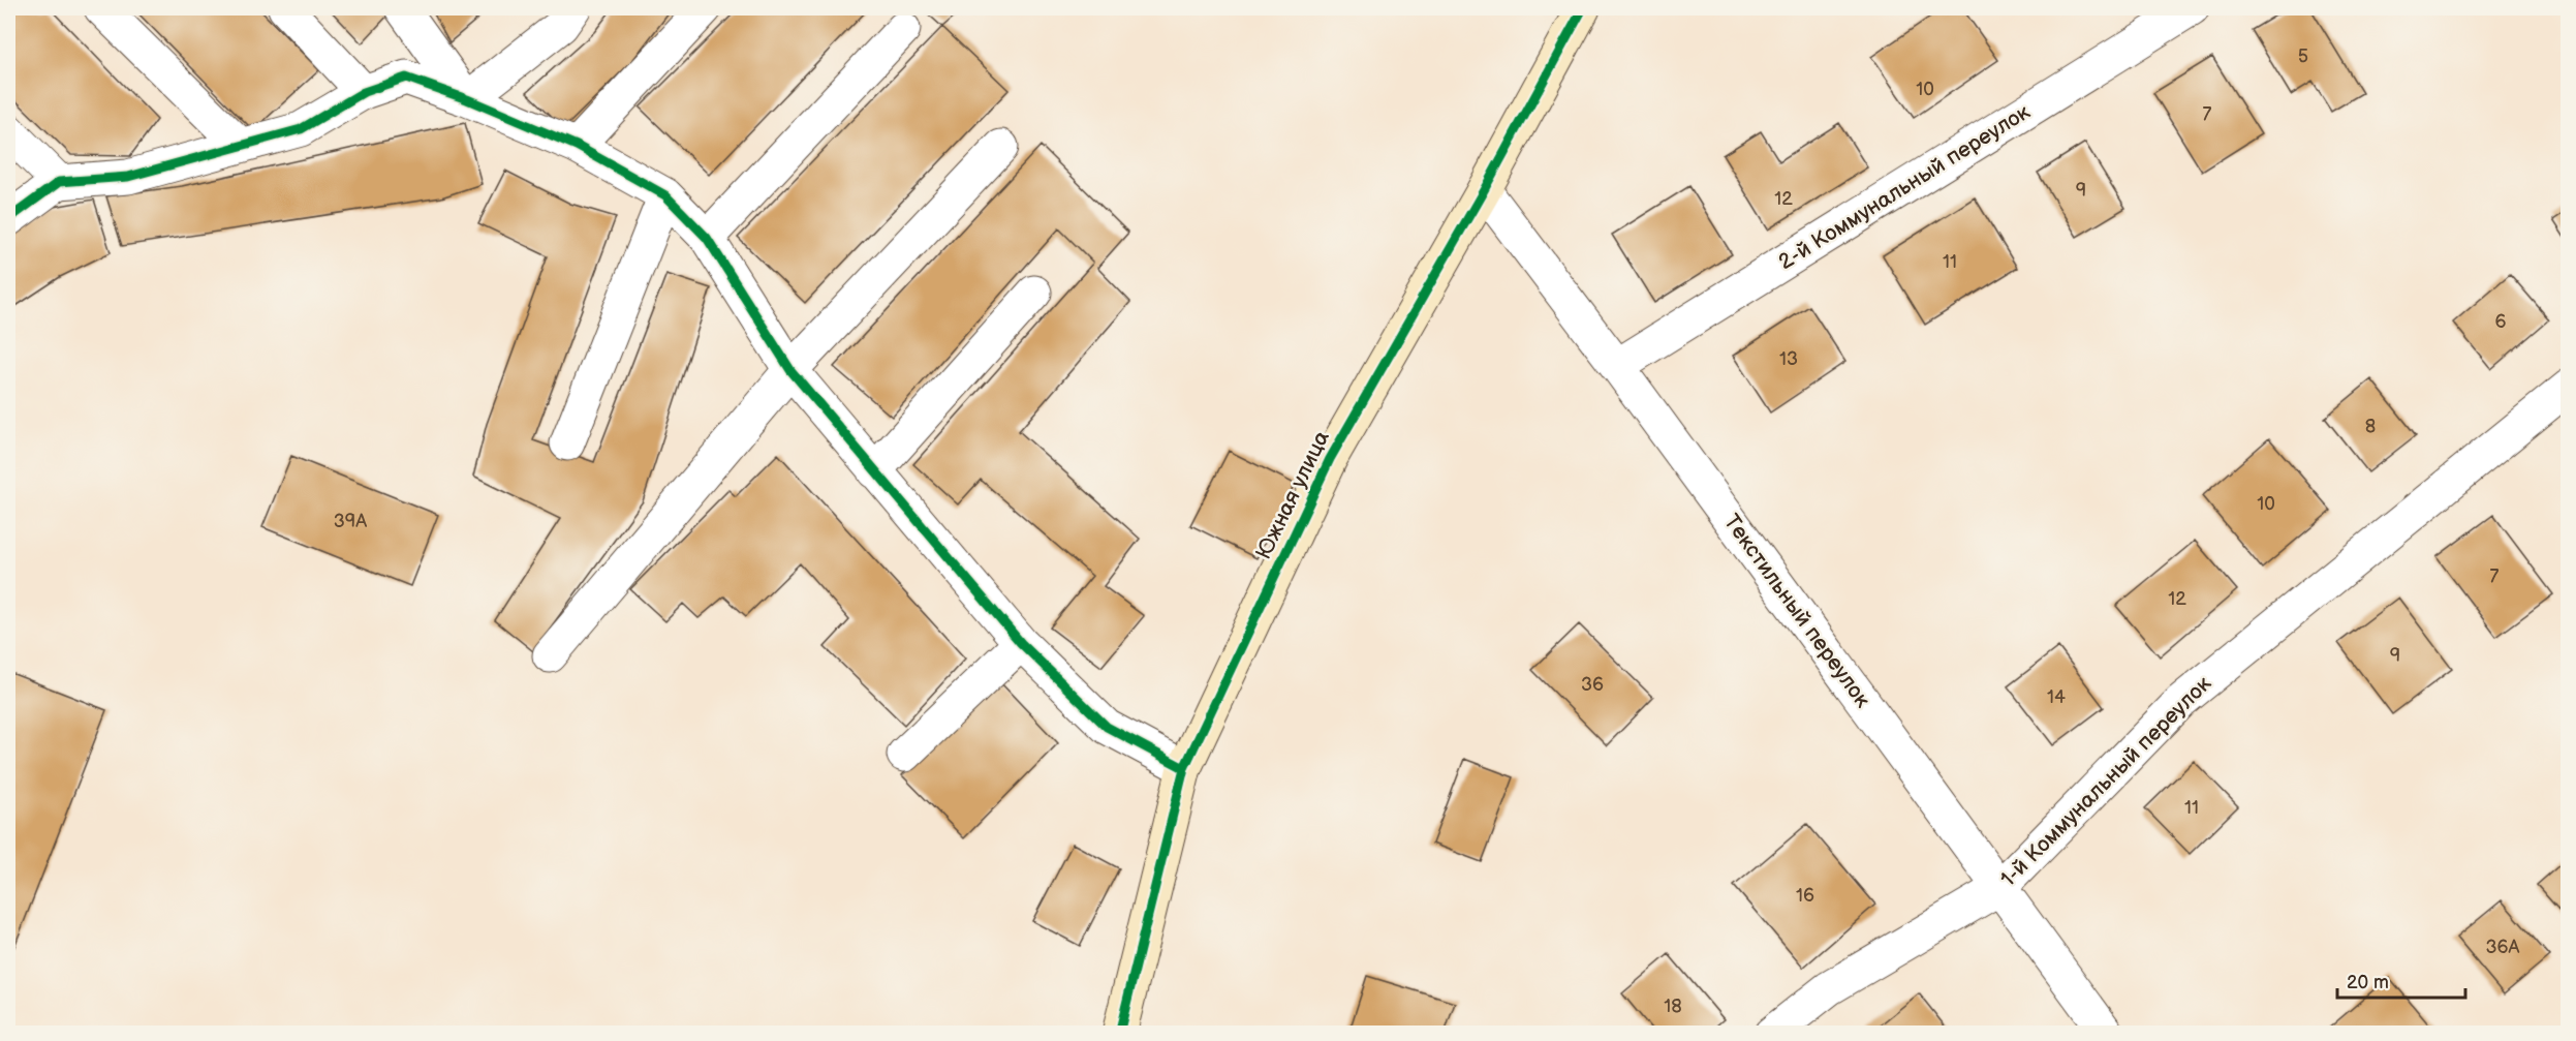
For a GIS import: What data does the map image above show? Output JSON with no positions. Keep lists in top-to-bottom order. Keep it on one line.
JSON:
{"streets":{"street":["2-й Коммунальный переулок","Южная улица","Текстильный переулок","1-й Коммунальный переулок"]},"crossings":[["2-й Коммунальный переулок","Текстильный переулок"],["Южная улица","Текстильный переулок"],["Текстильный переулок","1-й Коммунальный переулок"]],"house_numbers":["5","10","7","9","12","11","6","13","8","10","39А","7","12","9","36","14","11","16","36А","18"],"scale_bar":"20 m"}
